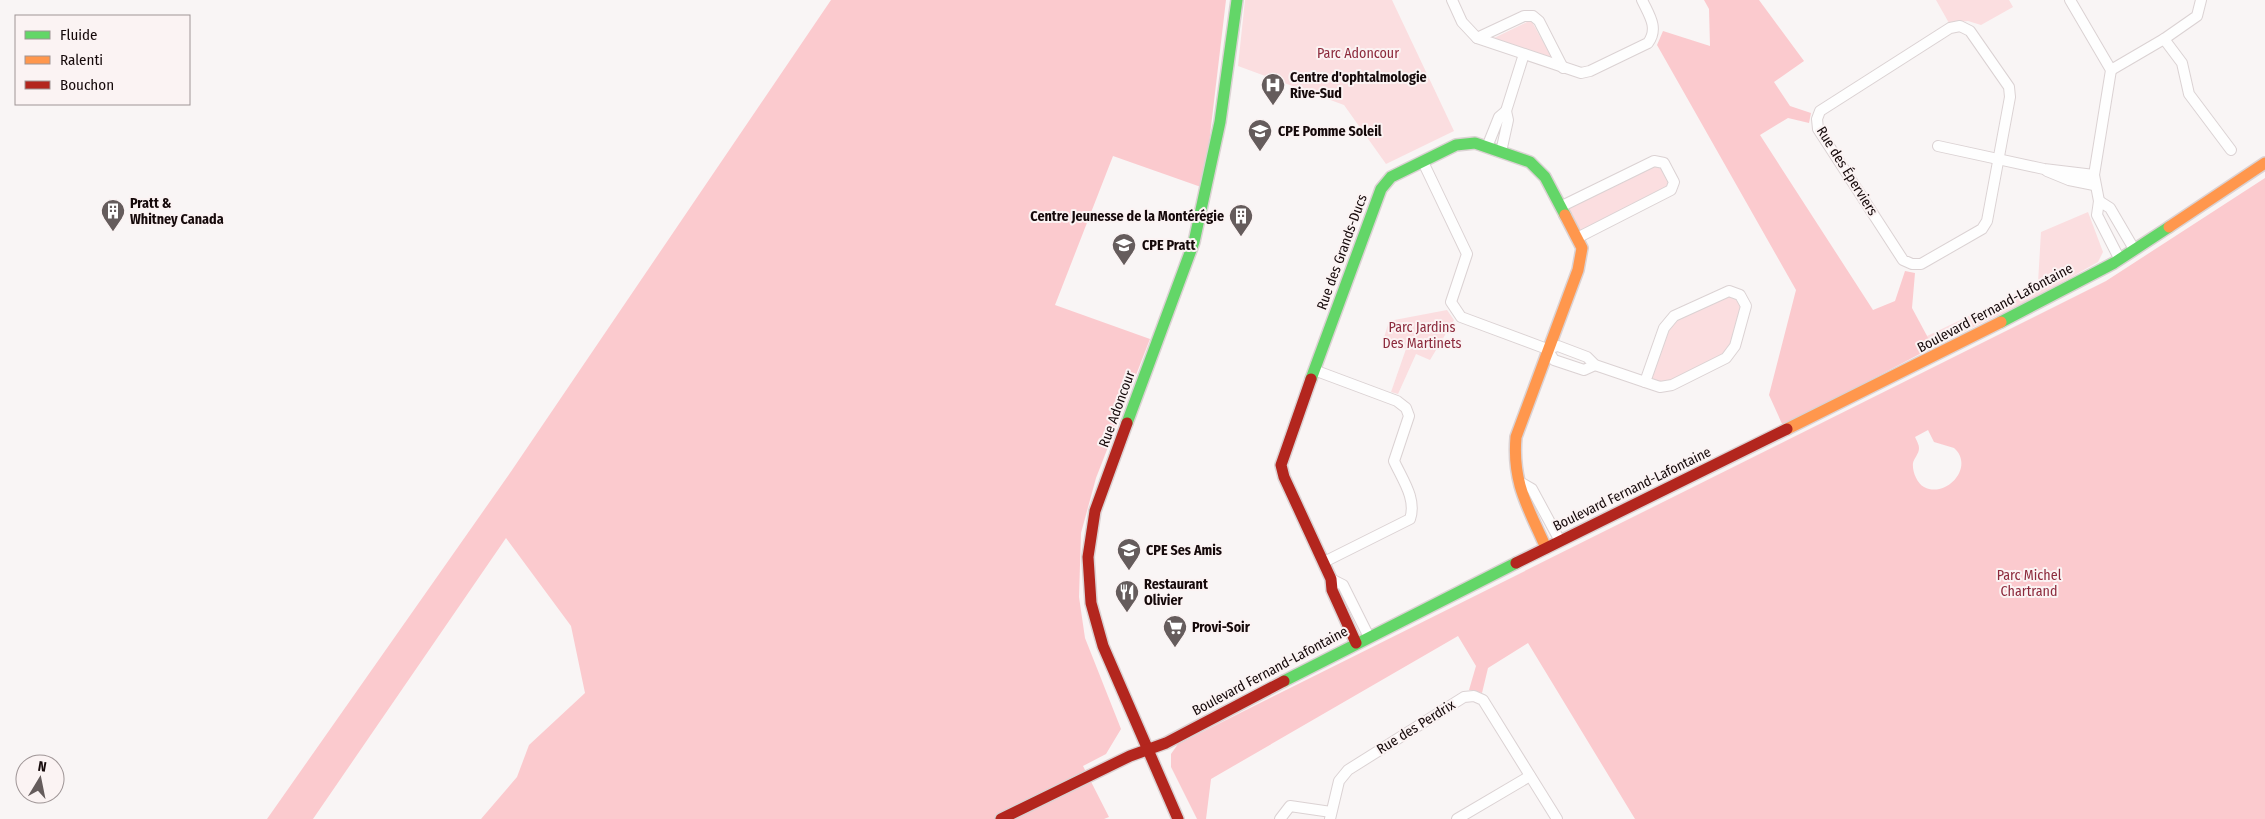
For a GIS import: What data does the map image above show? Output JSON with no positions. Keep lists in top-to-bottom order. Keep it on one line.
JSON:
{"streets":{"street":["Rue des Éperviers","Rue des Grands-Ducs","Boulevard Fernand-Lafontaine","Rue Adoncour","Rue des Perdrix"]},"crossings":[["Rue des Grands-Ducs","Boulevard Fernand-Lafontaine"],["Boulevard Fernand-Lafontaine","Rue Adoncour"]],"parks":["Parc Adoncour","Parc Jardins Des Martinets","Parc Michel Chartrand"],"places":{"hospital":["Centre d'ophtalmologie Rive-Sud"],"school or university":["CPE Pomme Soleil","CPE Pratt","CPE Ses Amis"],"building":["Pratt & Whitney Canada","Centre Jeunesse de la Montérégie"],"restaurant":["Restaurant Olivier"],"supermarket":["Provi-Soir"]},"legend":["Fluide","Ralenti","Bouchon"],"north":"top"}
